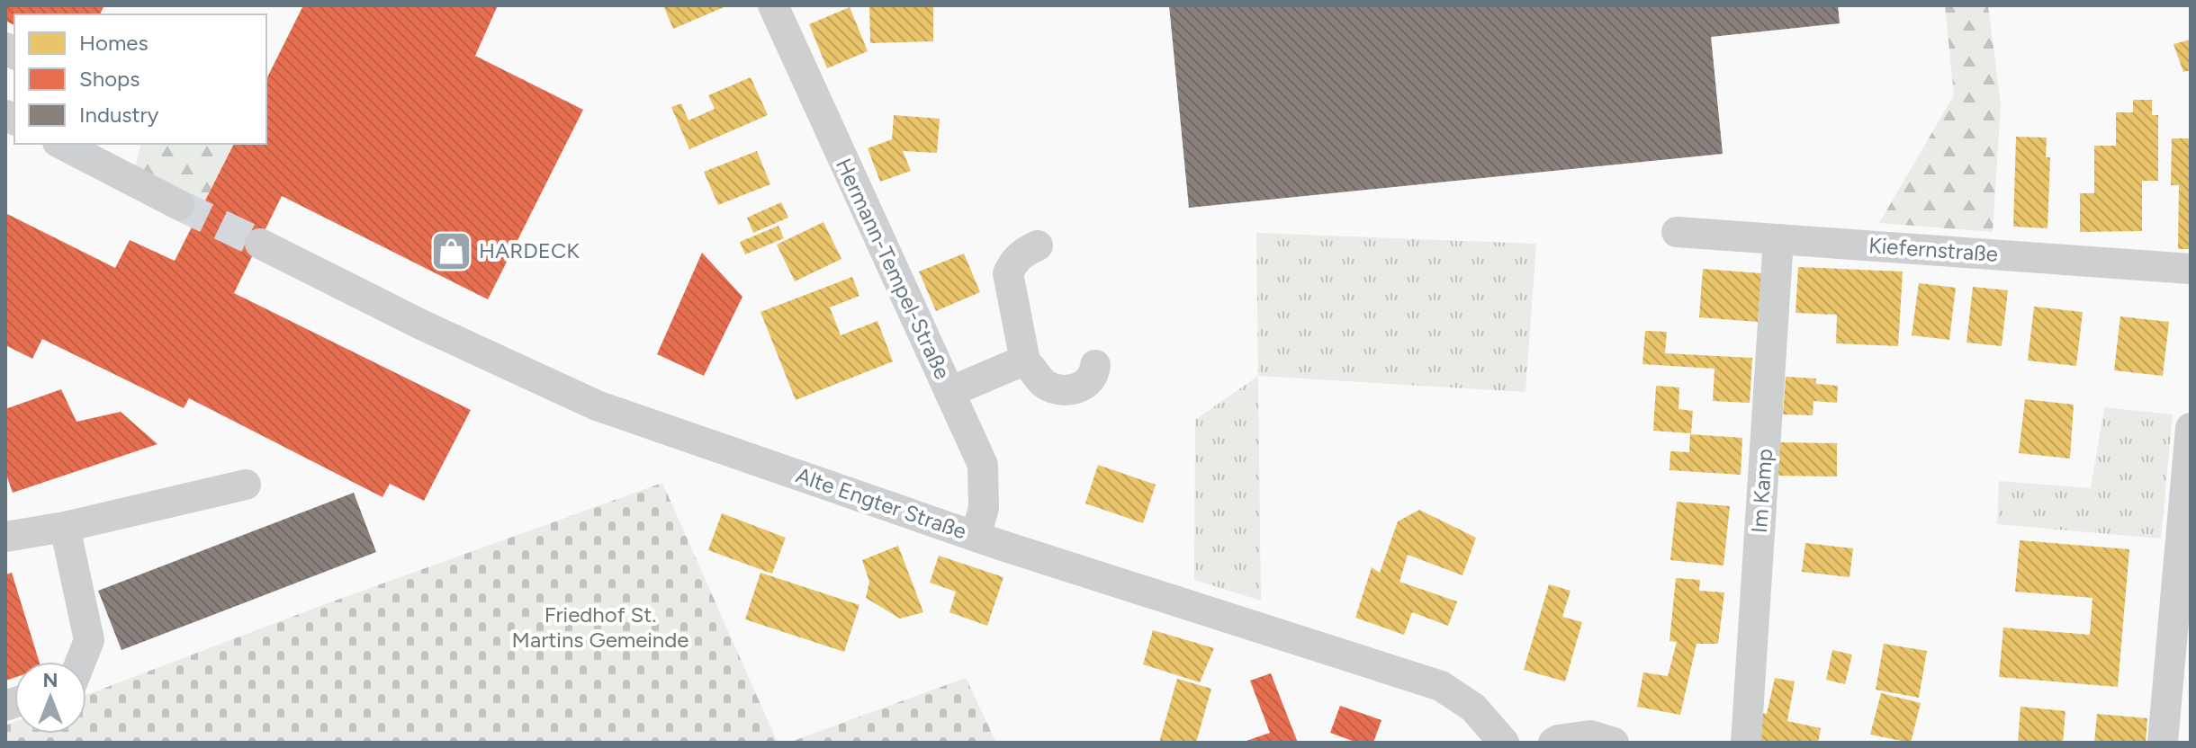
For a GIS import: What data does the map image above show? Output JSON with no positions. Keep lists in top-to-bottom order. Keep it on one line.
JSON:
{"streets":{"street":["Kiefernstraße","Hermann-Tempel-Straße","Im Kamp","Alte Engter Straße"]},"crossings":[["Kiefernstraße","Im Kamp"],["Hermann-Tempel-Straße","Alte Engter Straße"]],"parks":["Friedhof St. Martins Gemeinde"],"places":{"shop":["HARDECK"]},"legend":["Homes","Shops","Industry"],"north":"top"}
